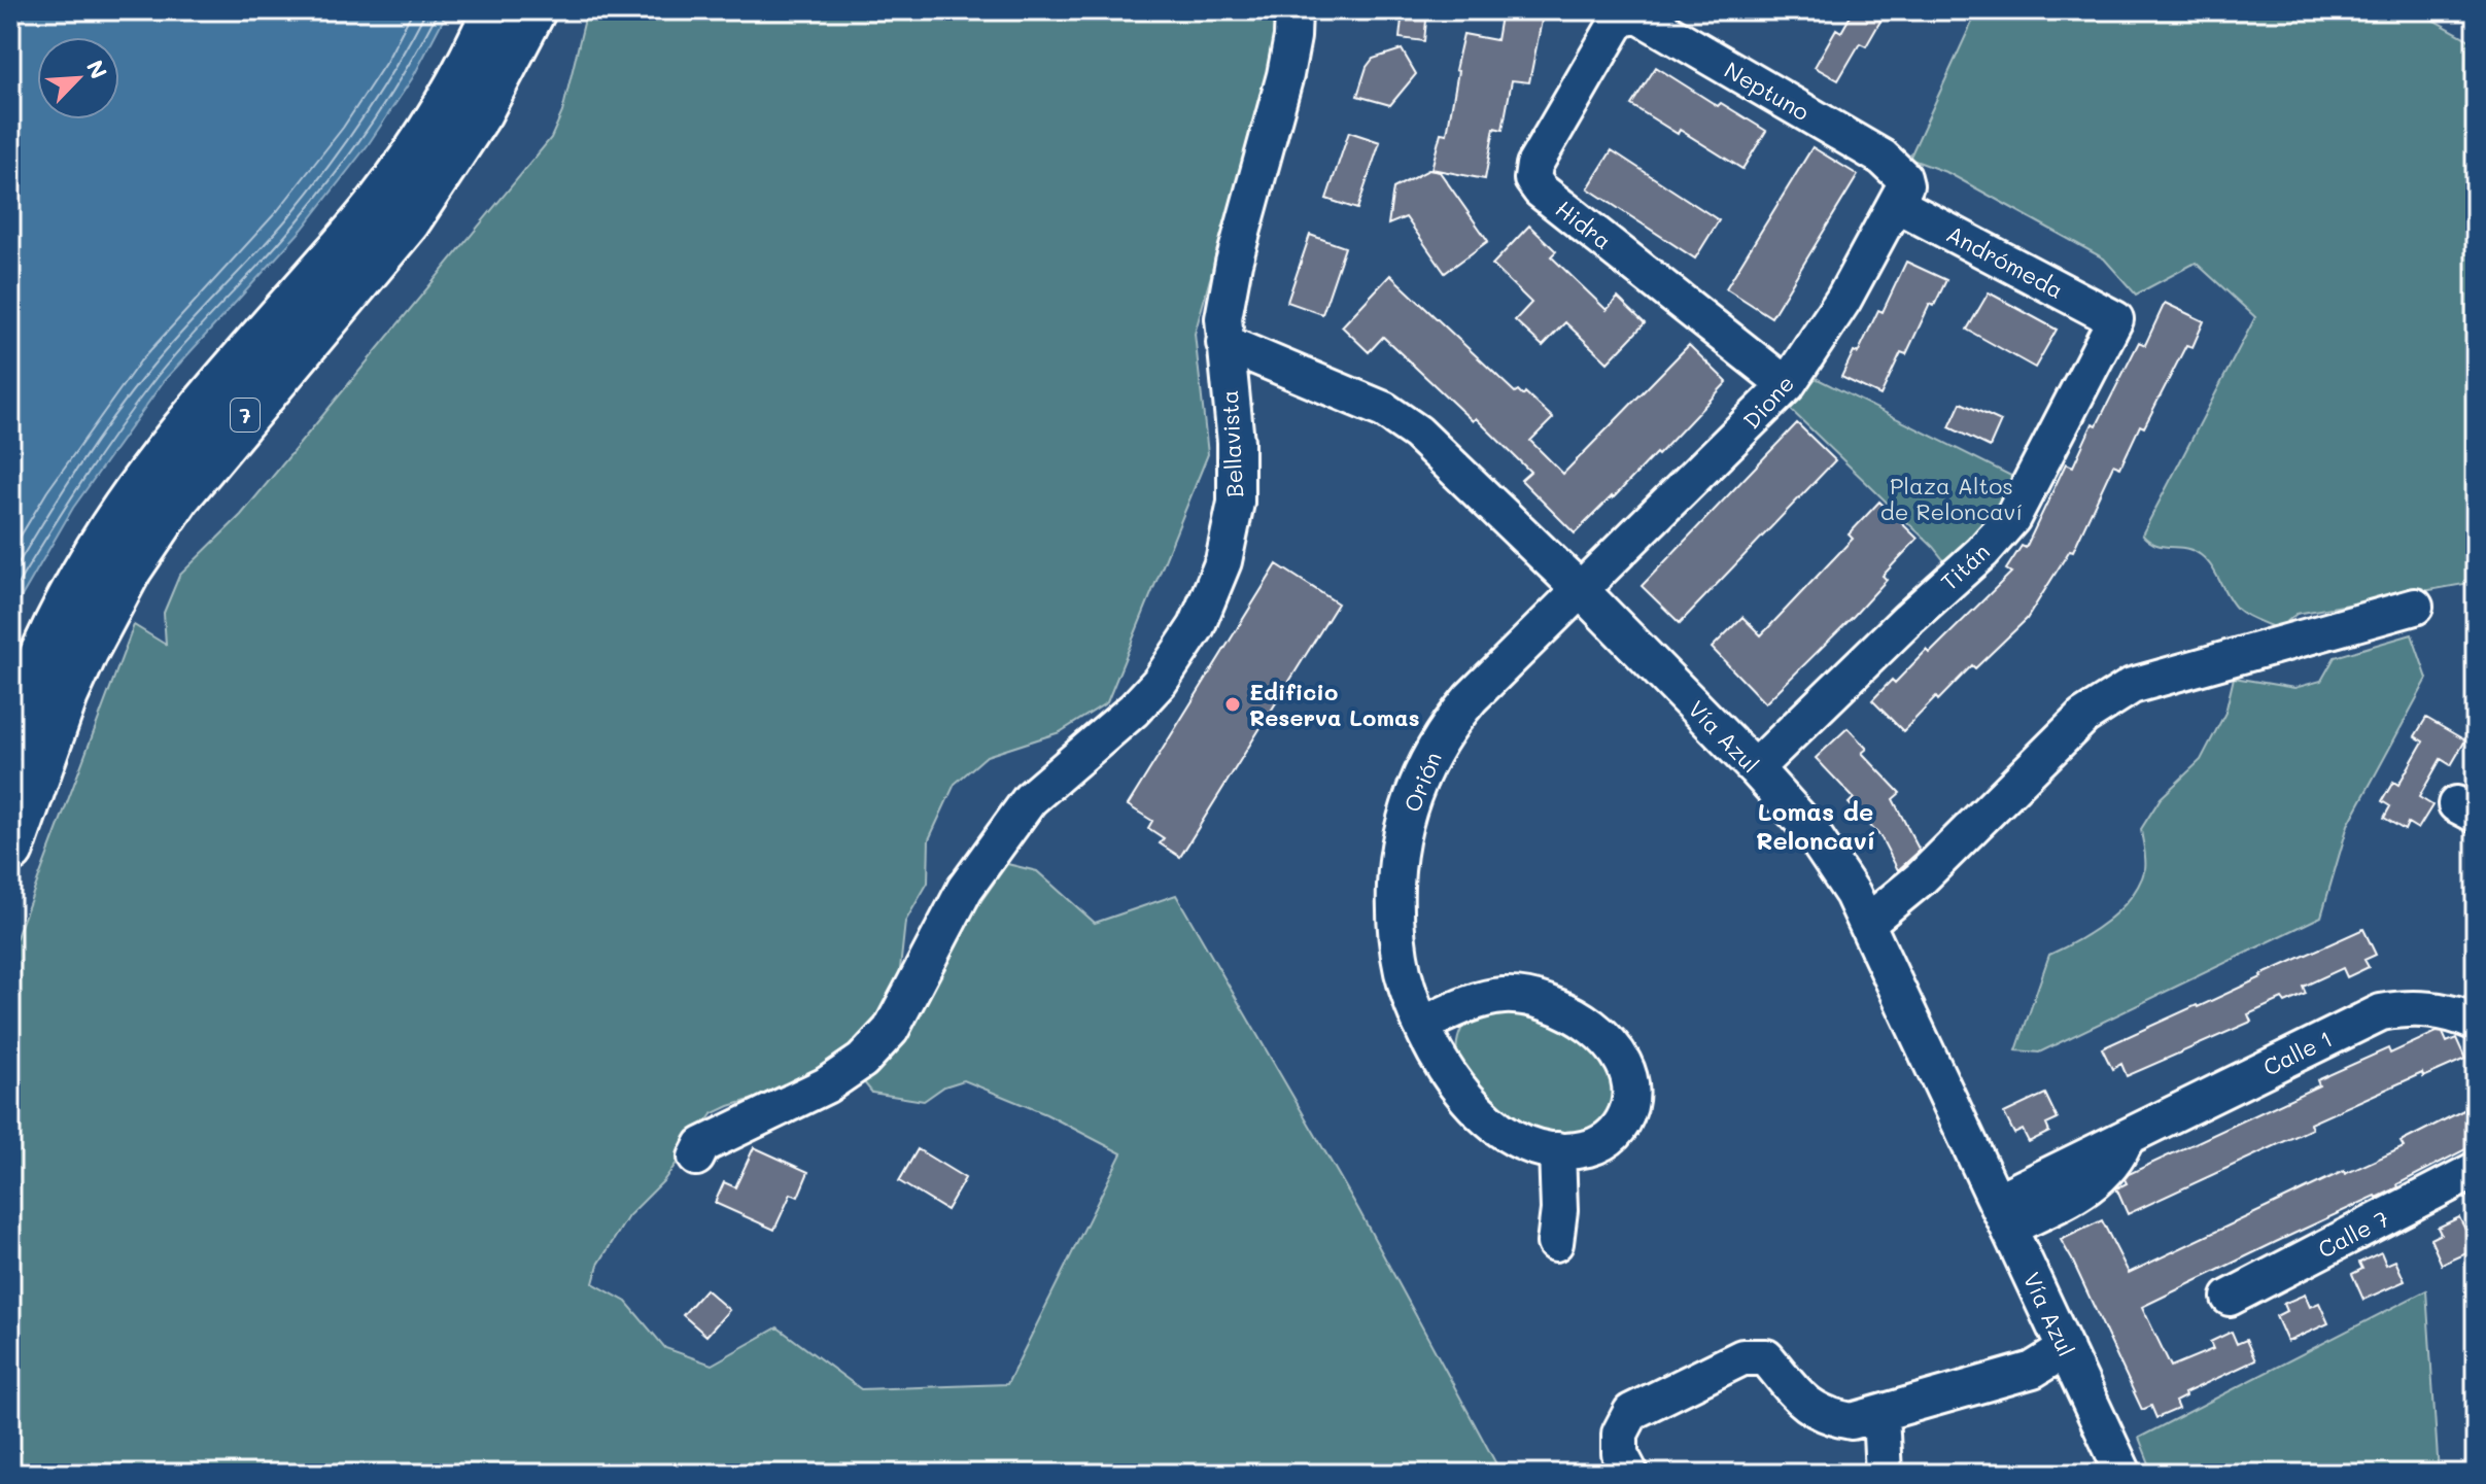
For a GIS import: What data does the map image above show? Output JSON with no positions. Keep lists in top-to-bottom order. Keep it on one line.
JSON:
{"streets":{"highway":["7"],"street":["Neptuno","Hidra","Andrómeda","Dione","Bellavista","Titán","Vía Azul","Orión","Calle 1","Calle 7"]},"crossings":[["Neptuno","Hidra"],["Neptuno","Andrómeda"],["Neptuno","Dione"],["Hidra","Dione"],["Andrómeda","Dione"],["Andrómeda","Titán"],["Dione","Vía Azul"],["Dione","Orión"],["Bellavista","Vía Azul"],["Titán","Vía Azul"],["Vía Azul","Orión"],["Vía Azul","Calle 1"]],"districts":["Lomas de Reloncaví"],"parks":["Plaza Altos de Reloncaví"],"places":["Edificio Reserva Lomas"],"north":"top right"}
